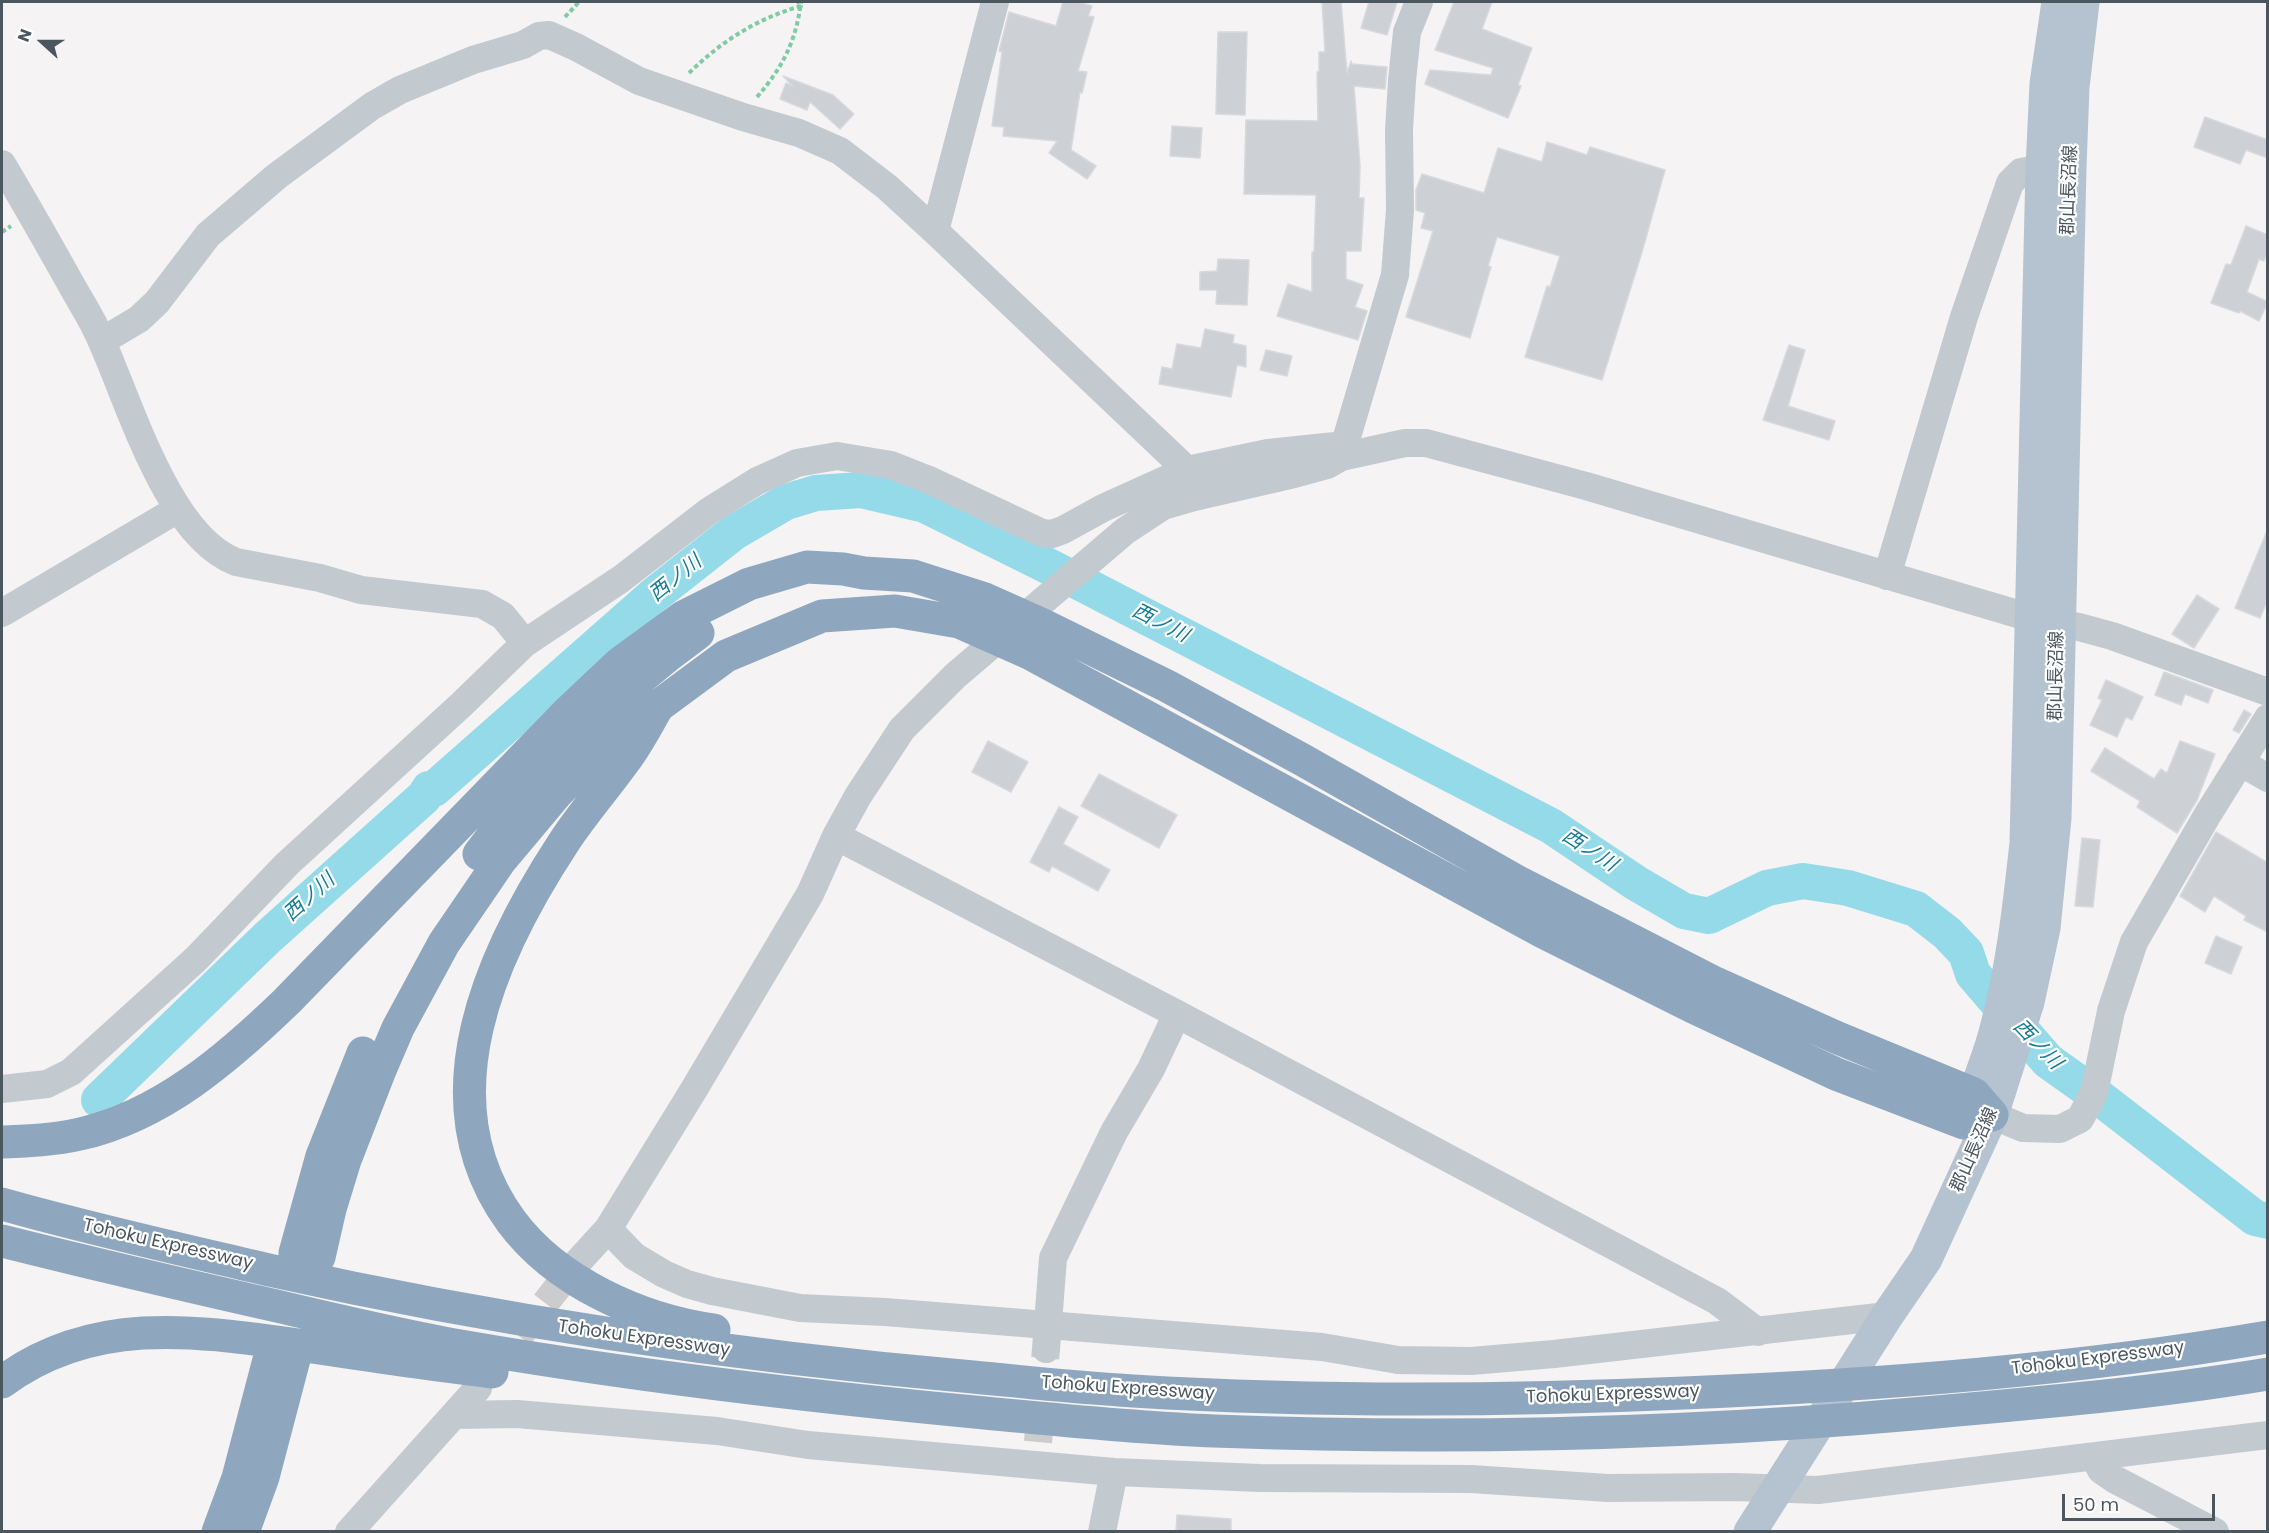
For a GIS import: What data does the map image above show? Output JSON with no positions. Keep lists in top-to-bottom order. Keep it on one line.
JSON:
{"streets":{"highway":["Tohoku Expressway"],"main road":["郡山長沼線"]},"water":["西ノ川"],"scale_bar":"50 m","north":"left"}
